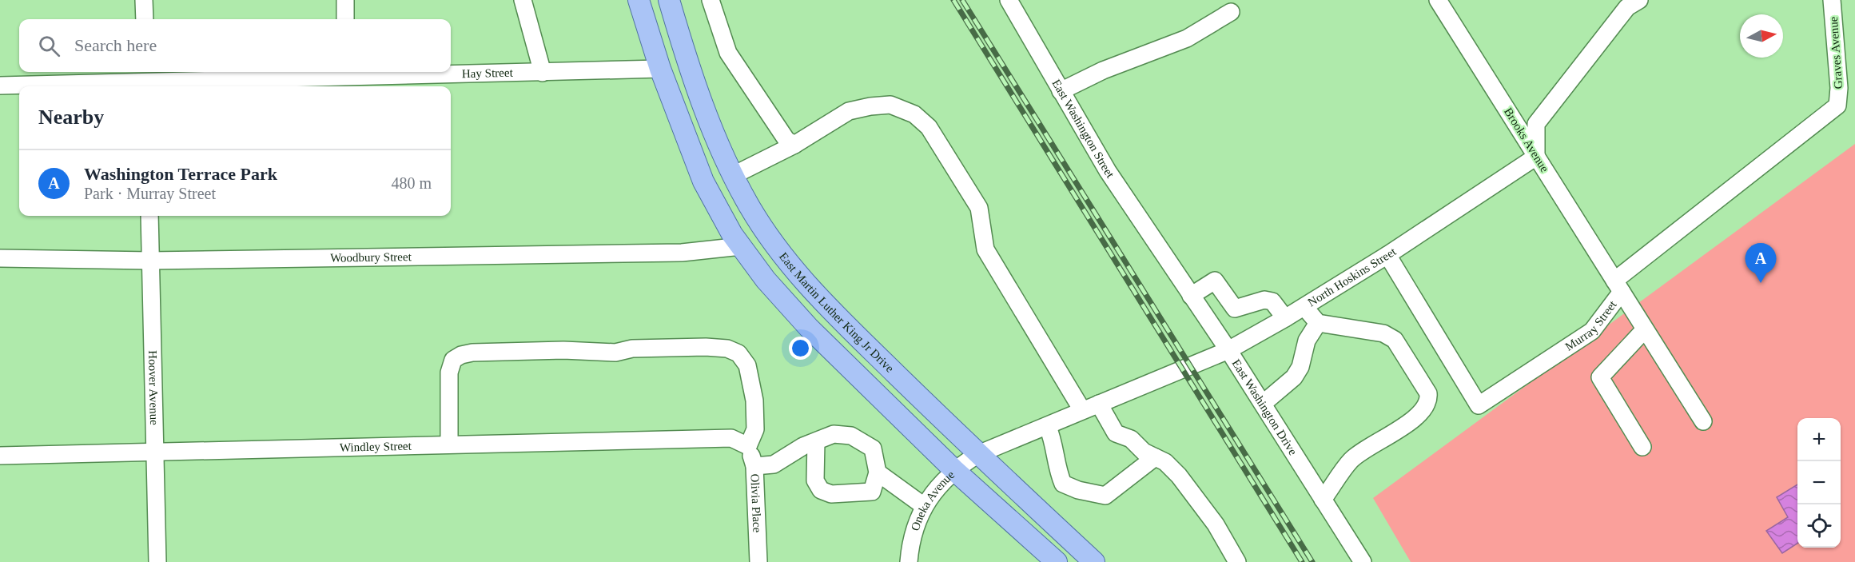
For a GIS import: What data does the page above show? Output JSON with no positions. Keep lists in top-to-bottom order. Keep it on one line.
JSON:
{"streets":{"main road":["East Martin Luther King Jr Drive"],"street":["Graves Avenue","Hay Street","East Washington Street","Brooks Avenue","Woodbury Street","North Hoskins Street","Murray Street","Hoover Avenue","East Washington Drive","Windley Street","Oneka Avenue","Olivia Place"]},"crossings":[["Graves Avenue","Murray Street"],["East Washington Street","East Washington Drive"],["Brooks Avenue","North Hoskins Street"],["Brooks Avenue","Murray Street"],["Woodbury Street","Hoover Avenue"],["North Hoskins Street","East Martin Luther King Jr Drive"],["North Hoskins Street","Murray Street"],["North Hoskins Street","East Washington Drive"],["North Hoskins Street","Oneka Avenue"],["East Martin Luther King Jr Drive","Oneka Avenue"],["Hoover Avenue","Windley Street"],["Windley Street","Olivia Place"]],"north":"right","page":{"search":"Search here","heading":"Nearby","list":[{"mark":"A","name":"Washington Terrace Park","note":"Park · Murray Street","value":"480 m"}],"pins":"A","map_buttons":["+","−"]}}
